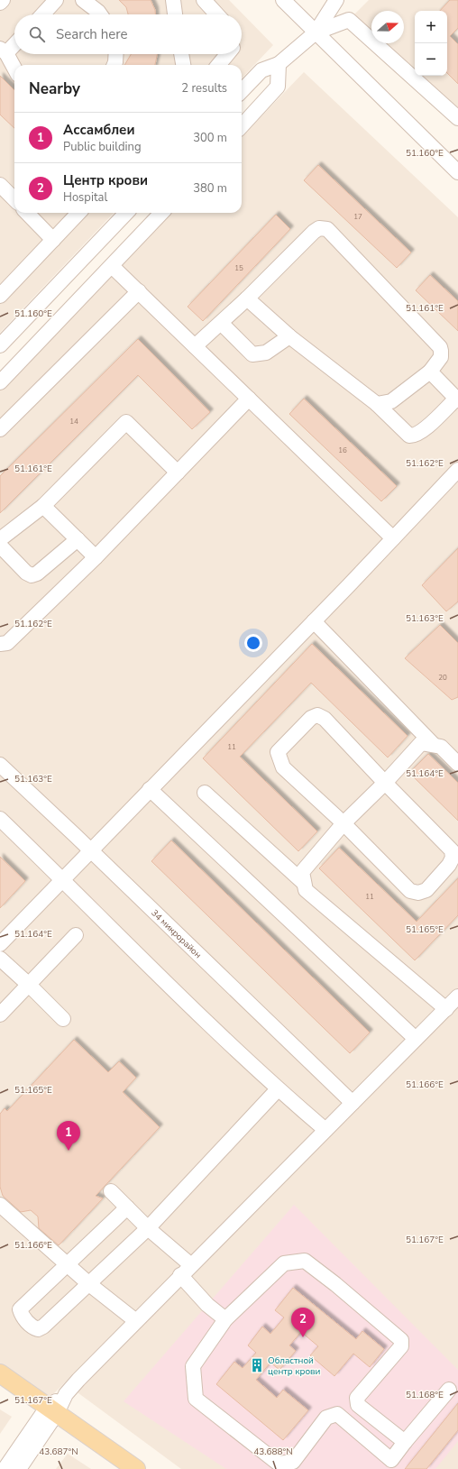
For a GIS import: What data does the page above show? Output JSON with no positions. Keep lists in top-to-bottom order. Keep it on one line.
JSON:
{"streets":{"street":["34 микрорайон"]},"places":{"building":["Областной центр крови"]},"house_numbers":["17","15","14","16","20","11","11"],"north":"right","page":{"map_buttons":["+","−"],"search":"Search here","heading":["Nearby","2 results"],"list":[{"mark":"1","name":"Ассамблеи","note":"Public building","value":"300 m"},{"mark":"2","name":"Центр крови","note":"Hospital","value":"380 m"}],"pins":["1","2"]},"coordinates":["51.160°E","51.161°E","51.162°E","51.163°E","51.164°E","51.165°E","51.166°E","51.167°E","51.168°E","43.687°N","43.688°N"]}
